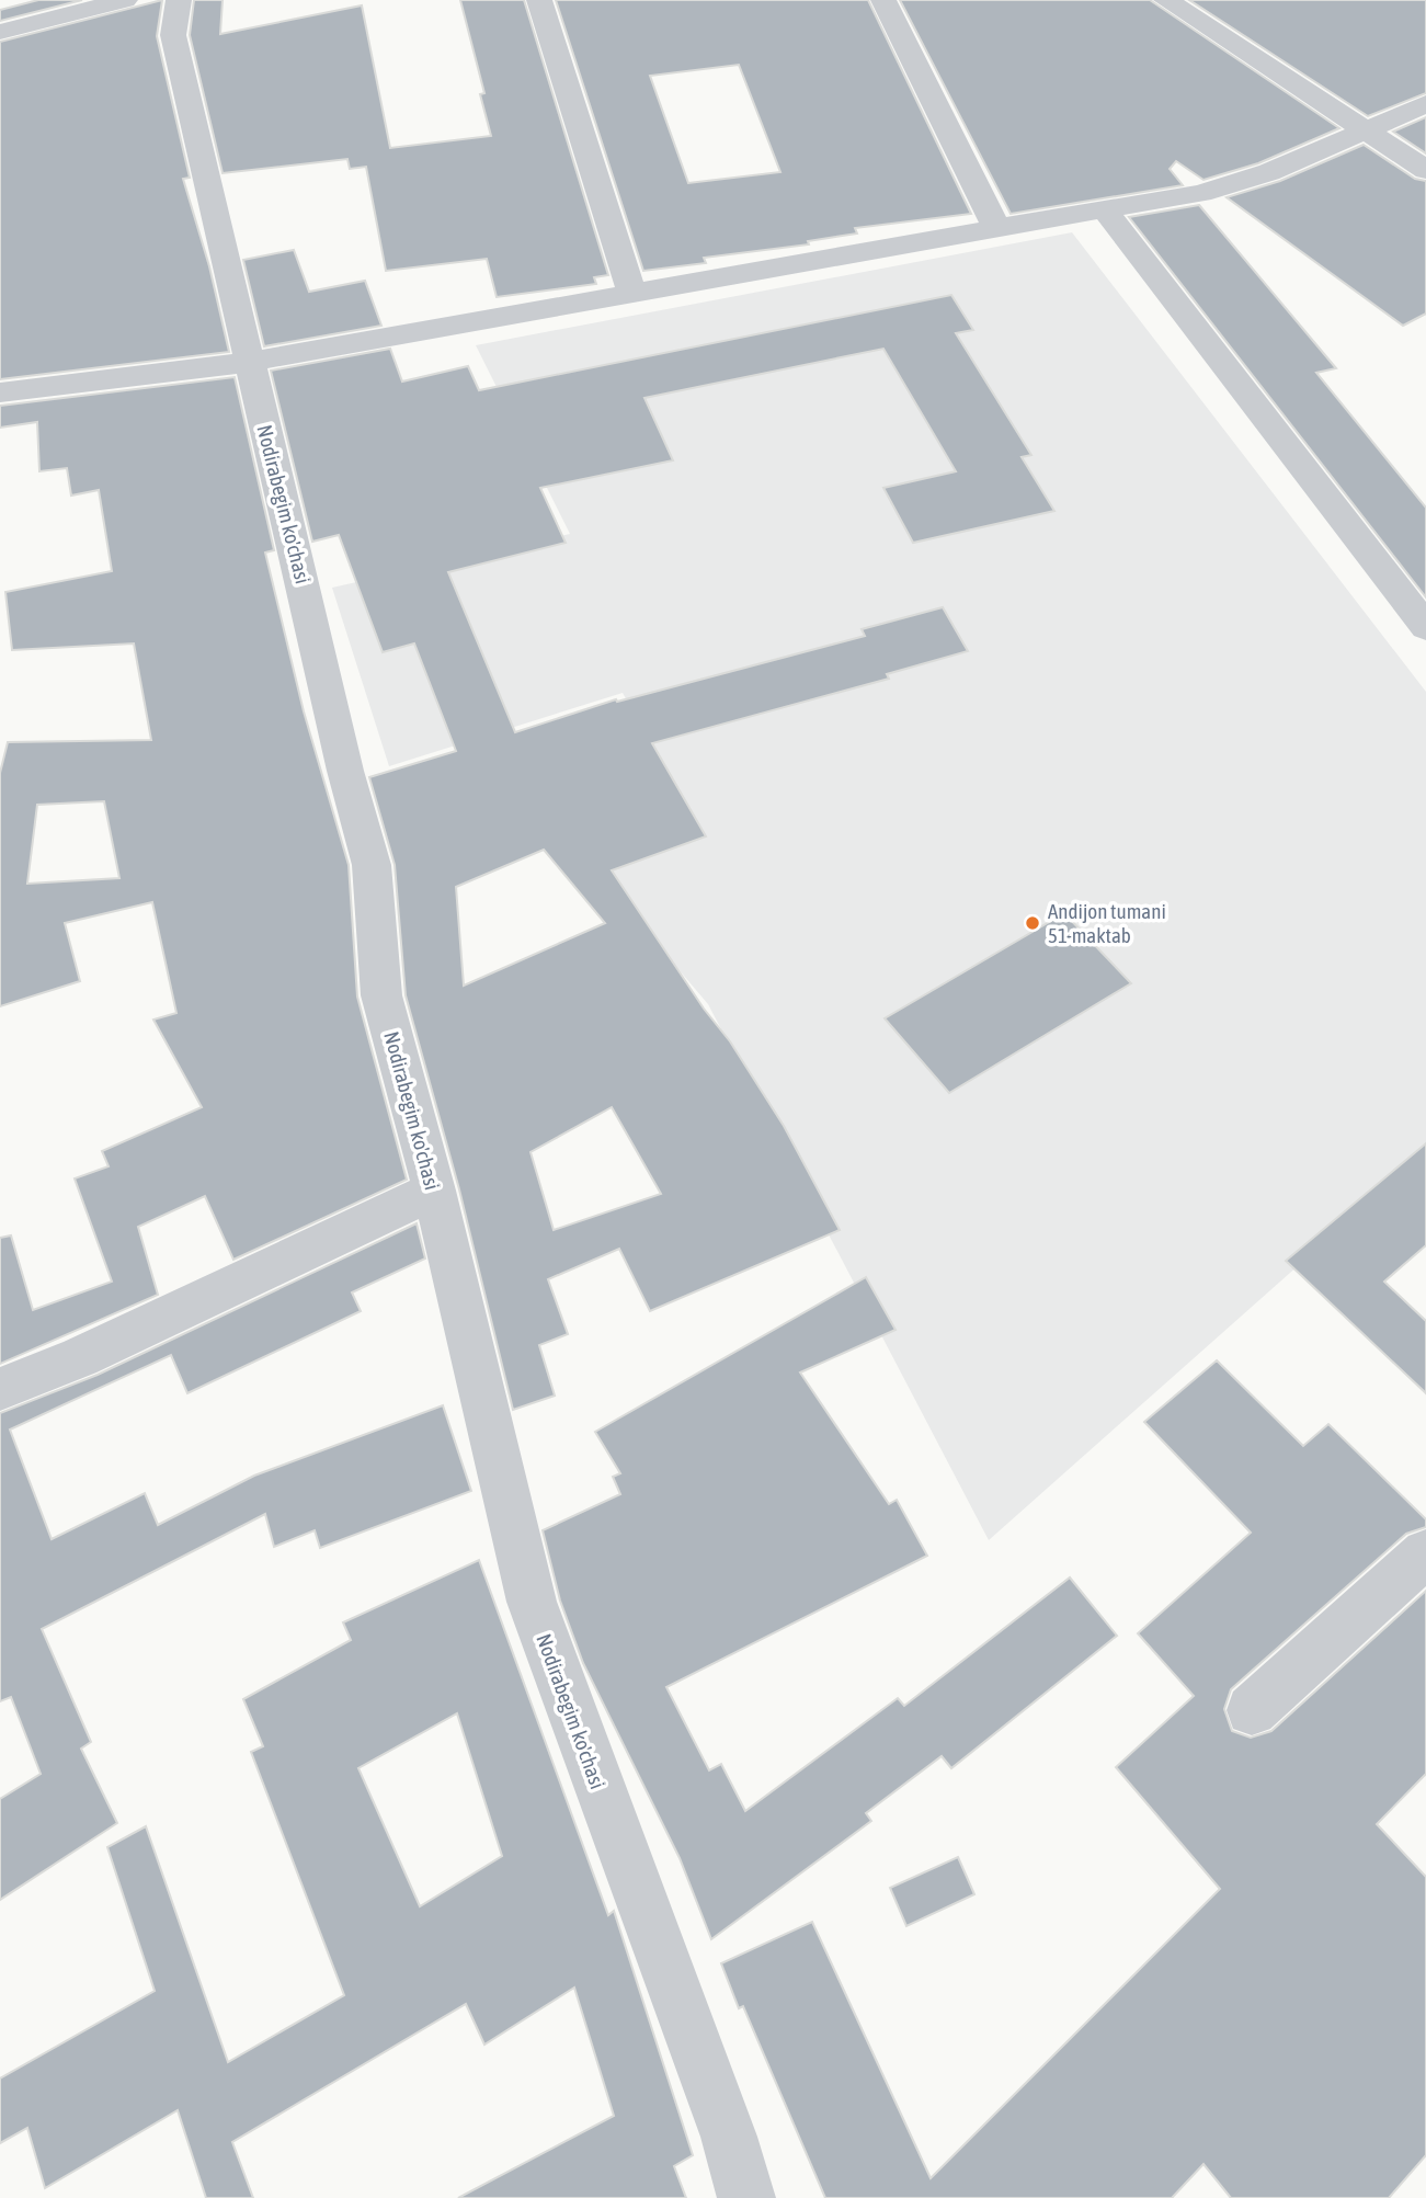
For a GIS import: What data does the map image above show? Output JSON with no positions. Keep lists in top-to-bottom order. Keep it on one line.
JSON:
{"streets":{"lane":["Nodirabegim ko'chasi"]},"places":["Andijon tumani 51-maktab"]}
